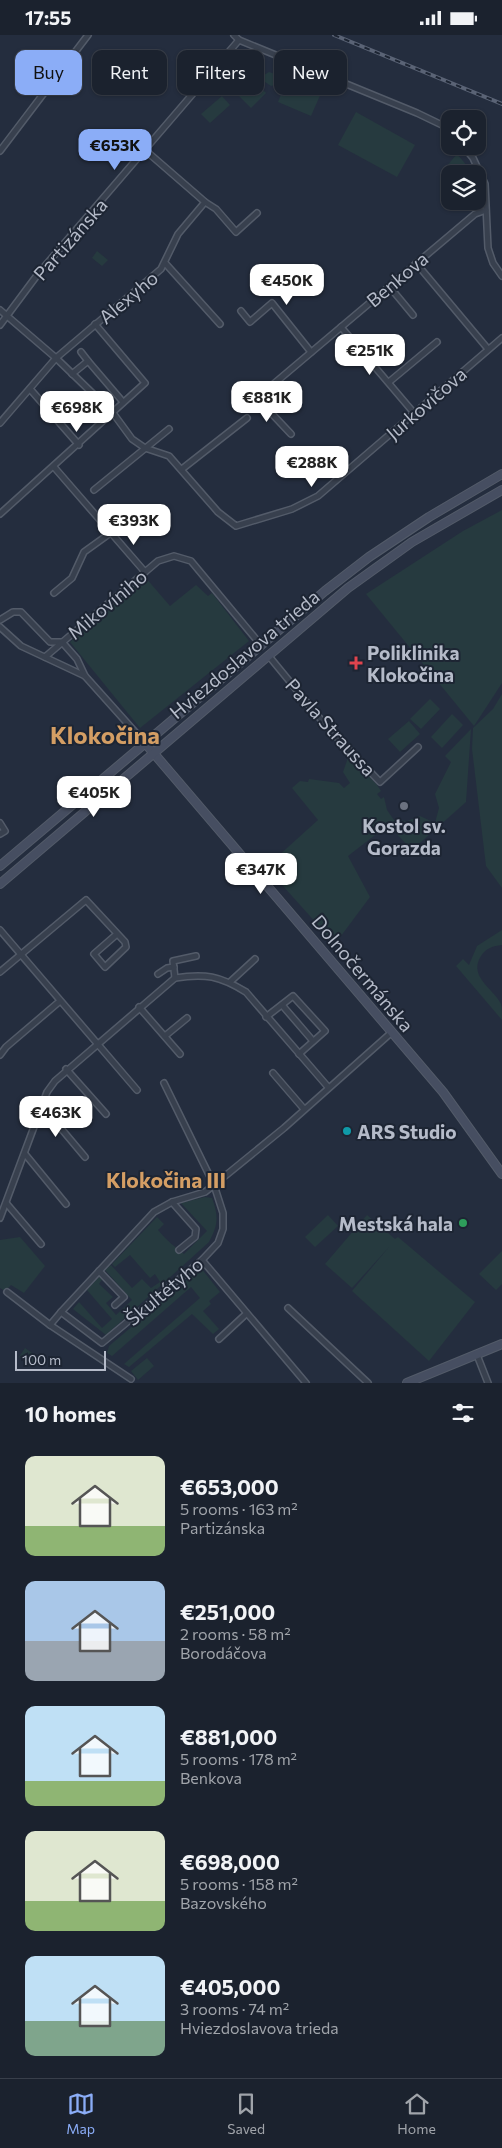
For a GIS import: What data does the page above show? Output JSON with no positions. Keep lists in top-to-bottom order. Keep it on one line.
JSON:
{"streets":{"street":["Partizánska","Benkova","Alexyho","Jurkovičova","Mikovíniho","Hviezdoslavova trieda","Pavla Straussa","Dolnočermánska","Škultétyho"]},"crossings":[["Partizánska","Jurkovičova"],["Alexyho","Jurkovičova"],["Mikovíniho","Hviezdoslavova trieda"],["Mikovíniho","Dolnočermánska"],["Hviezdoslavova trieda","Pavla Straussa"],["Hviezdoslavova trieda","Dolnočermánska"]],"districts":["Klokočina","Klokočina III"],"places":{"health":["Poliklinika Klokočina"],"other":["Kostol sv. Gorazda","ARS Studio","Mestská hala"]},"scale_bar":"100 m","page":{"status":"17:55","chip":["Buy","Rent","Filters","New"],"price":["€653K","€450K","€251K","€881K","€698K","€288K","€393K","€405K","€347K","€463K"],"scale":"100 m","heading":"10 homes","list":[{"name":"€653,000","note":"5 rooms · 163 m² · Partizánska"},{"name":"€251,000","note":"2 rooms · 58 m² · Borodáčova"},{"name":"€881,000","note":"5 rooms · 178 m² · Benkova"},{"name":"€698,000","note":"5 rooms · 158 m² · Bazovského"},{"name":"€405,000","note":"3 rooms · 74 m² · Hviezdoslavova trieda"}],"tabs":["Map","Saved","Home"]}}
